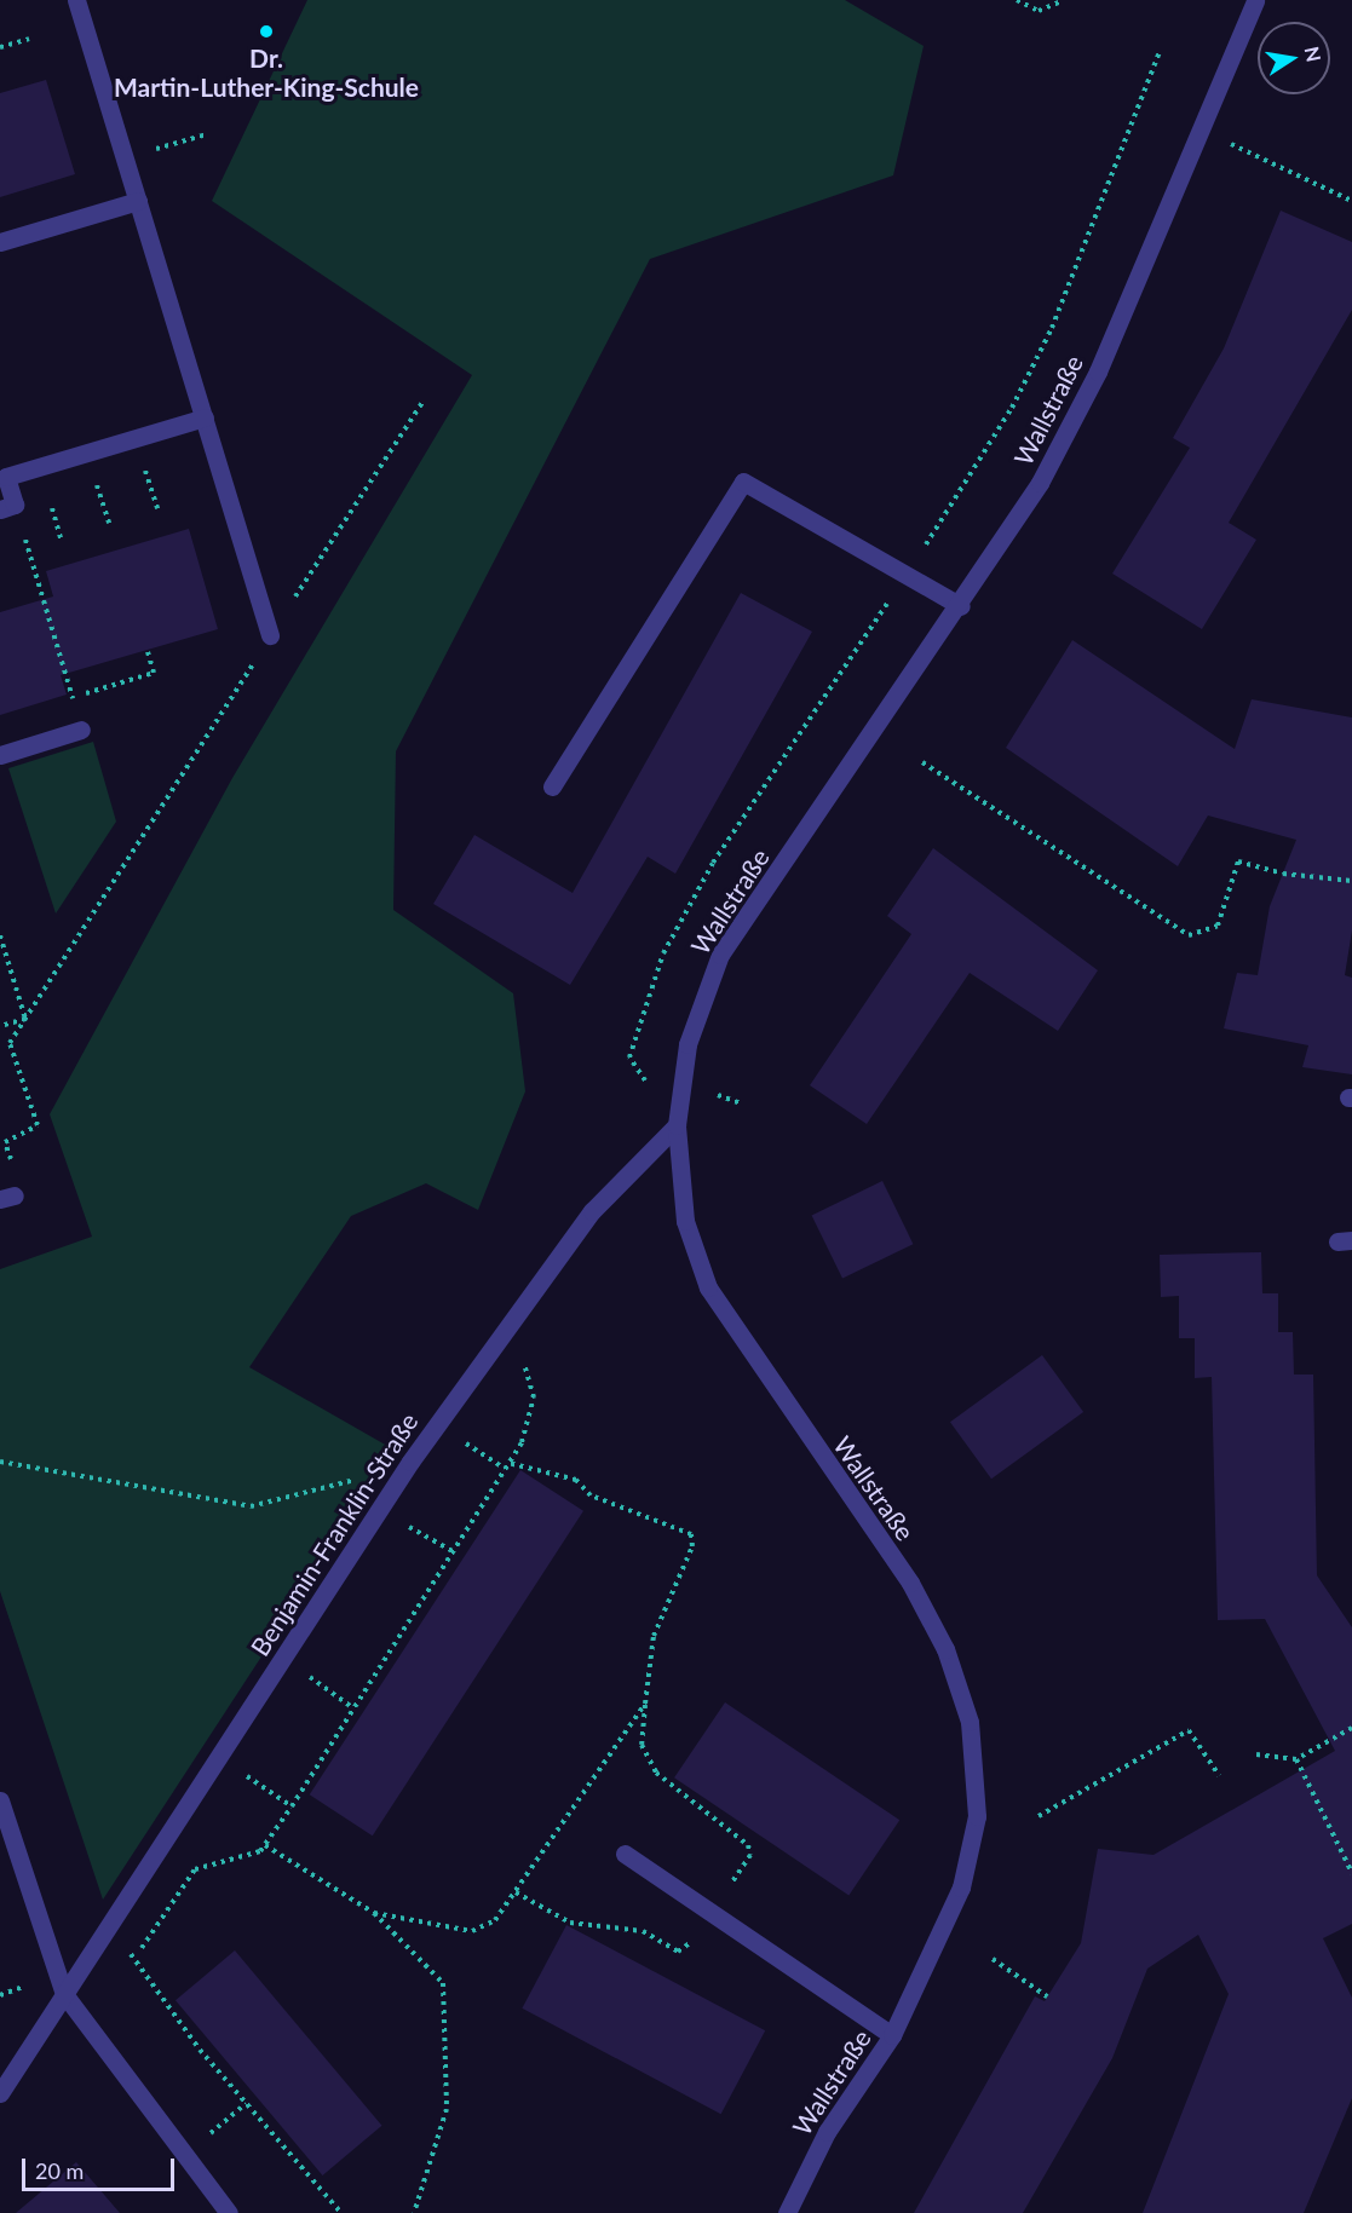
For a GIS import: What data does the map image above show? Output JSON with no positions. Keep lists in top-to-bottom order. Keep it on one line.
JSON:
{"streets":{"street":["Wallstraße","Benjamin-Franklin-Straße"]},"crossings":[["Wallstraße","Benjamin-Franklin-Straße"]],"places":["Dr. Martin-Luther-King-Schule"],"scale_bar":"20 m","north":"right"}
